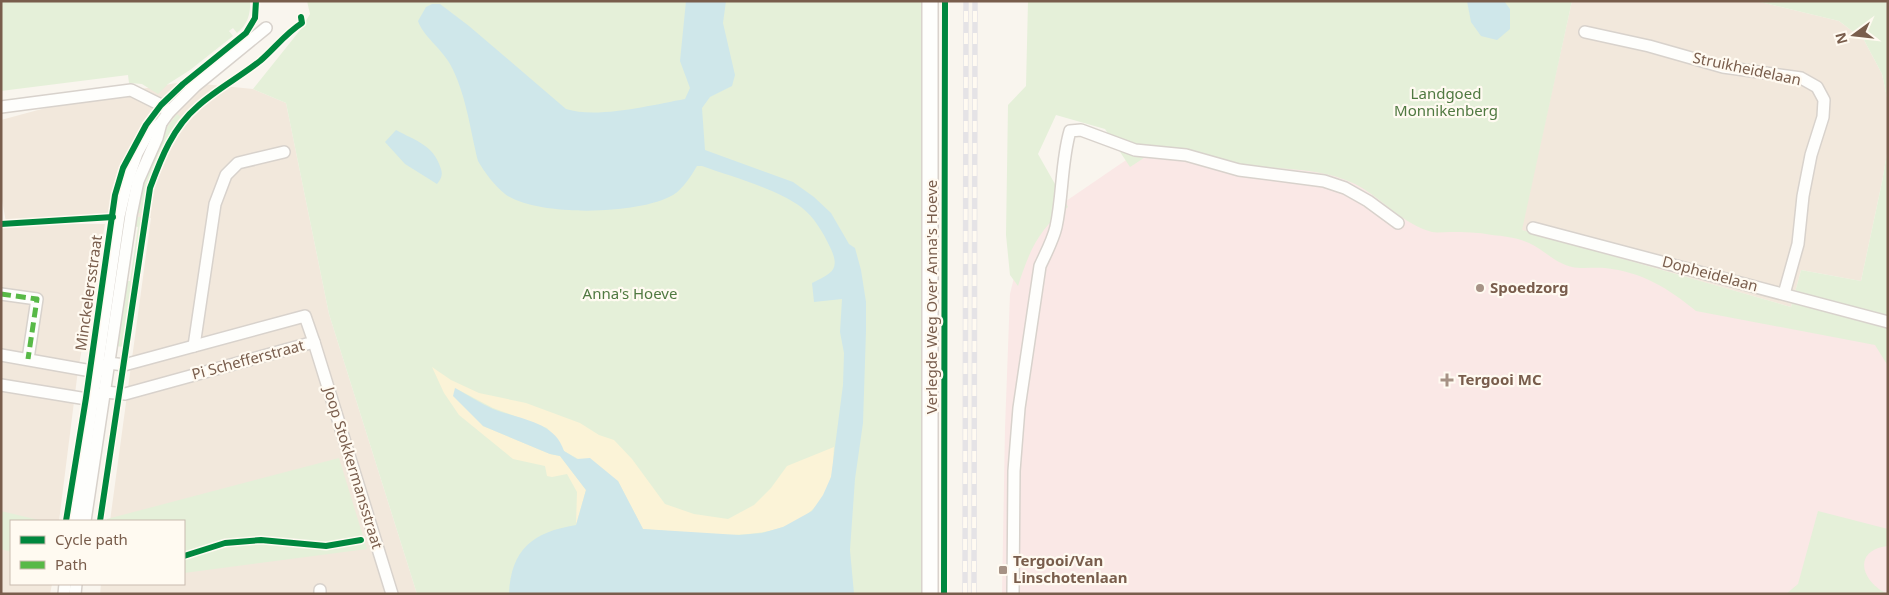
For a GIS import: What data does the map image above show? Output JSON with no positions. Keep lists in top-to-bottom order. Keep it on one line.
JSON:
{"streets":{"main road":["Verlegde Weg Over Anna's Hoeve"],"street":["Struikheidelaan","Dopheidelaan","Minckelersstraat","Pi Schefferstraat","Joop Stokkermansstraat"]},"crossings":[["Struikheidelaan","Dopheidelaan"],["Minckelersstraat","Pi Schefferstraat"],["Pi Schefferstraat","Joop Stokkermansstraat"]],"parks":["Landgoed Monnikenberg","Anna's Hoeve"],"places":{"other":["Spoedzorg"],"health":["Tergooi MC"],"transit":["Tergooi/Van Linschotenlaan"]},"legend":["Cycle path","Path"],"north":"left"}
